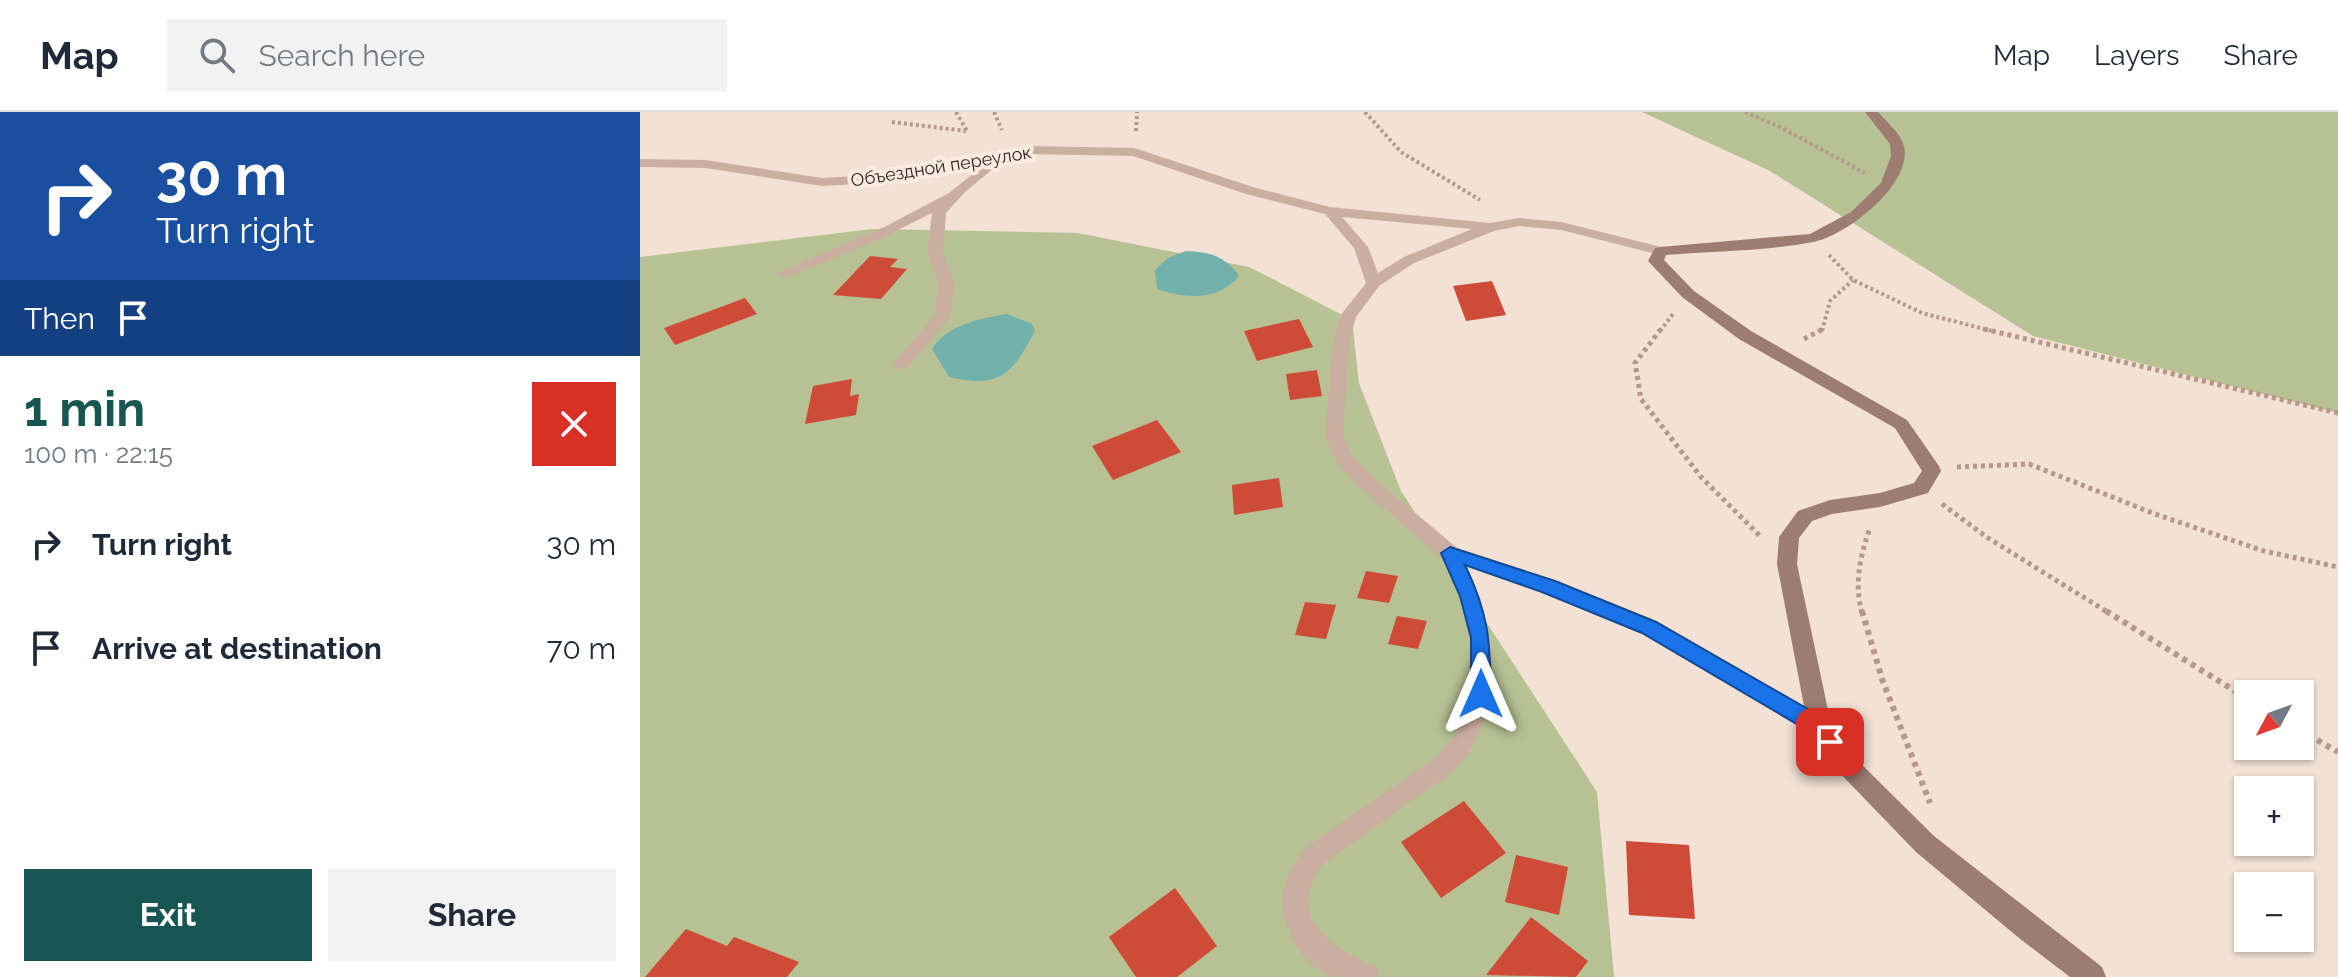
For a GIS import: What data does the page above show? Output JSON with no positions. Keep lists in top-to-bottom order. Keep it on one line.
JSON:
{"streets":{"street":["Объездной переулок"]},"north":"bottom left","page":{"header":"Map","search":"Search here","nav":["Map","Layers","Share"],"turn":["30 m","Turn right"],"then":"Then","heading":["1 min","100 m · 22:15"],"list":[{"name":"Turn right","value":"30 m"},{"name":"Arrive at destination","value":"70 m"}],"map_buttons":["+","−"],"buttons":["Exit","Share"]}}
